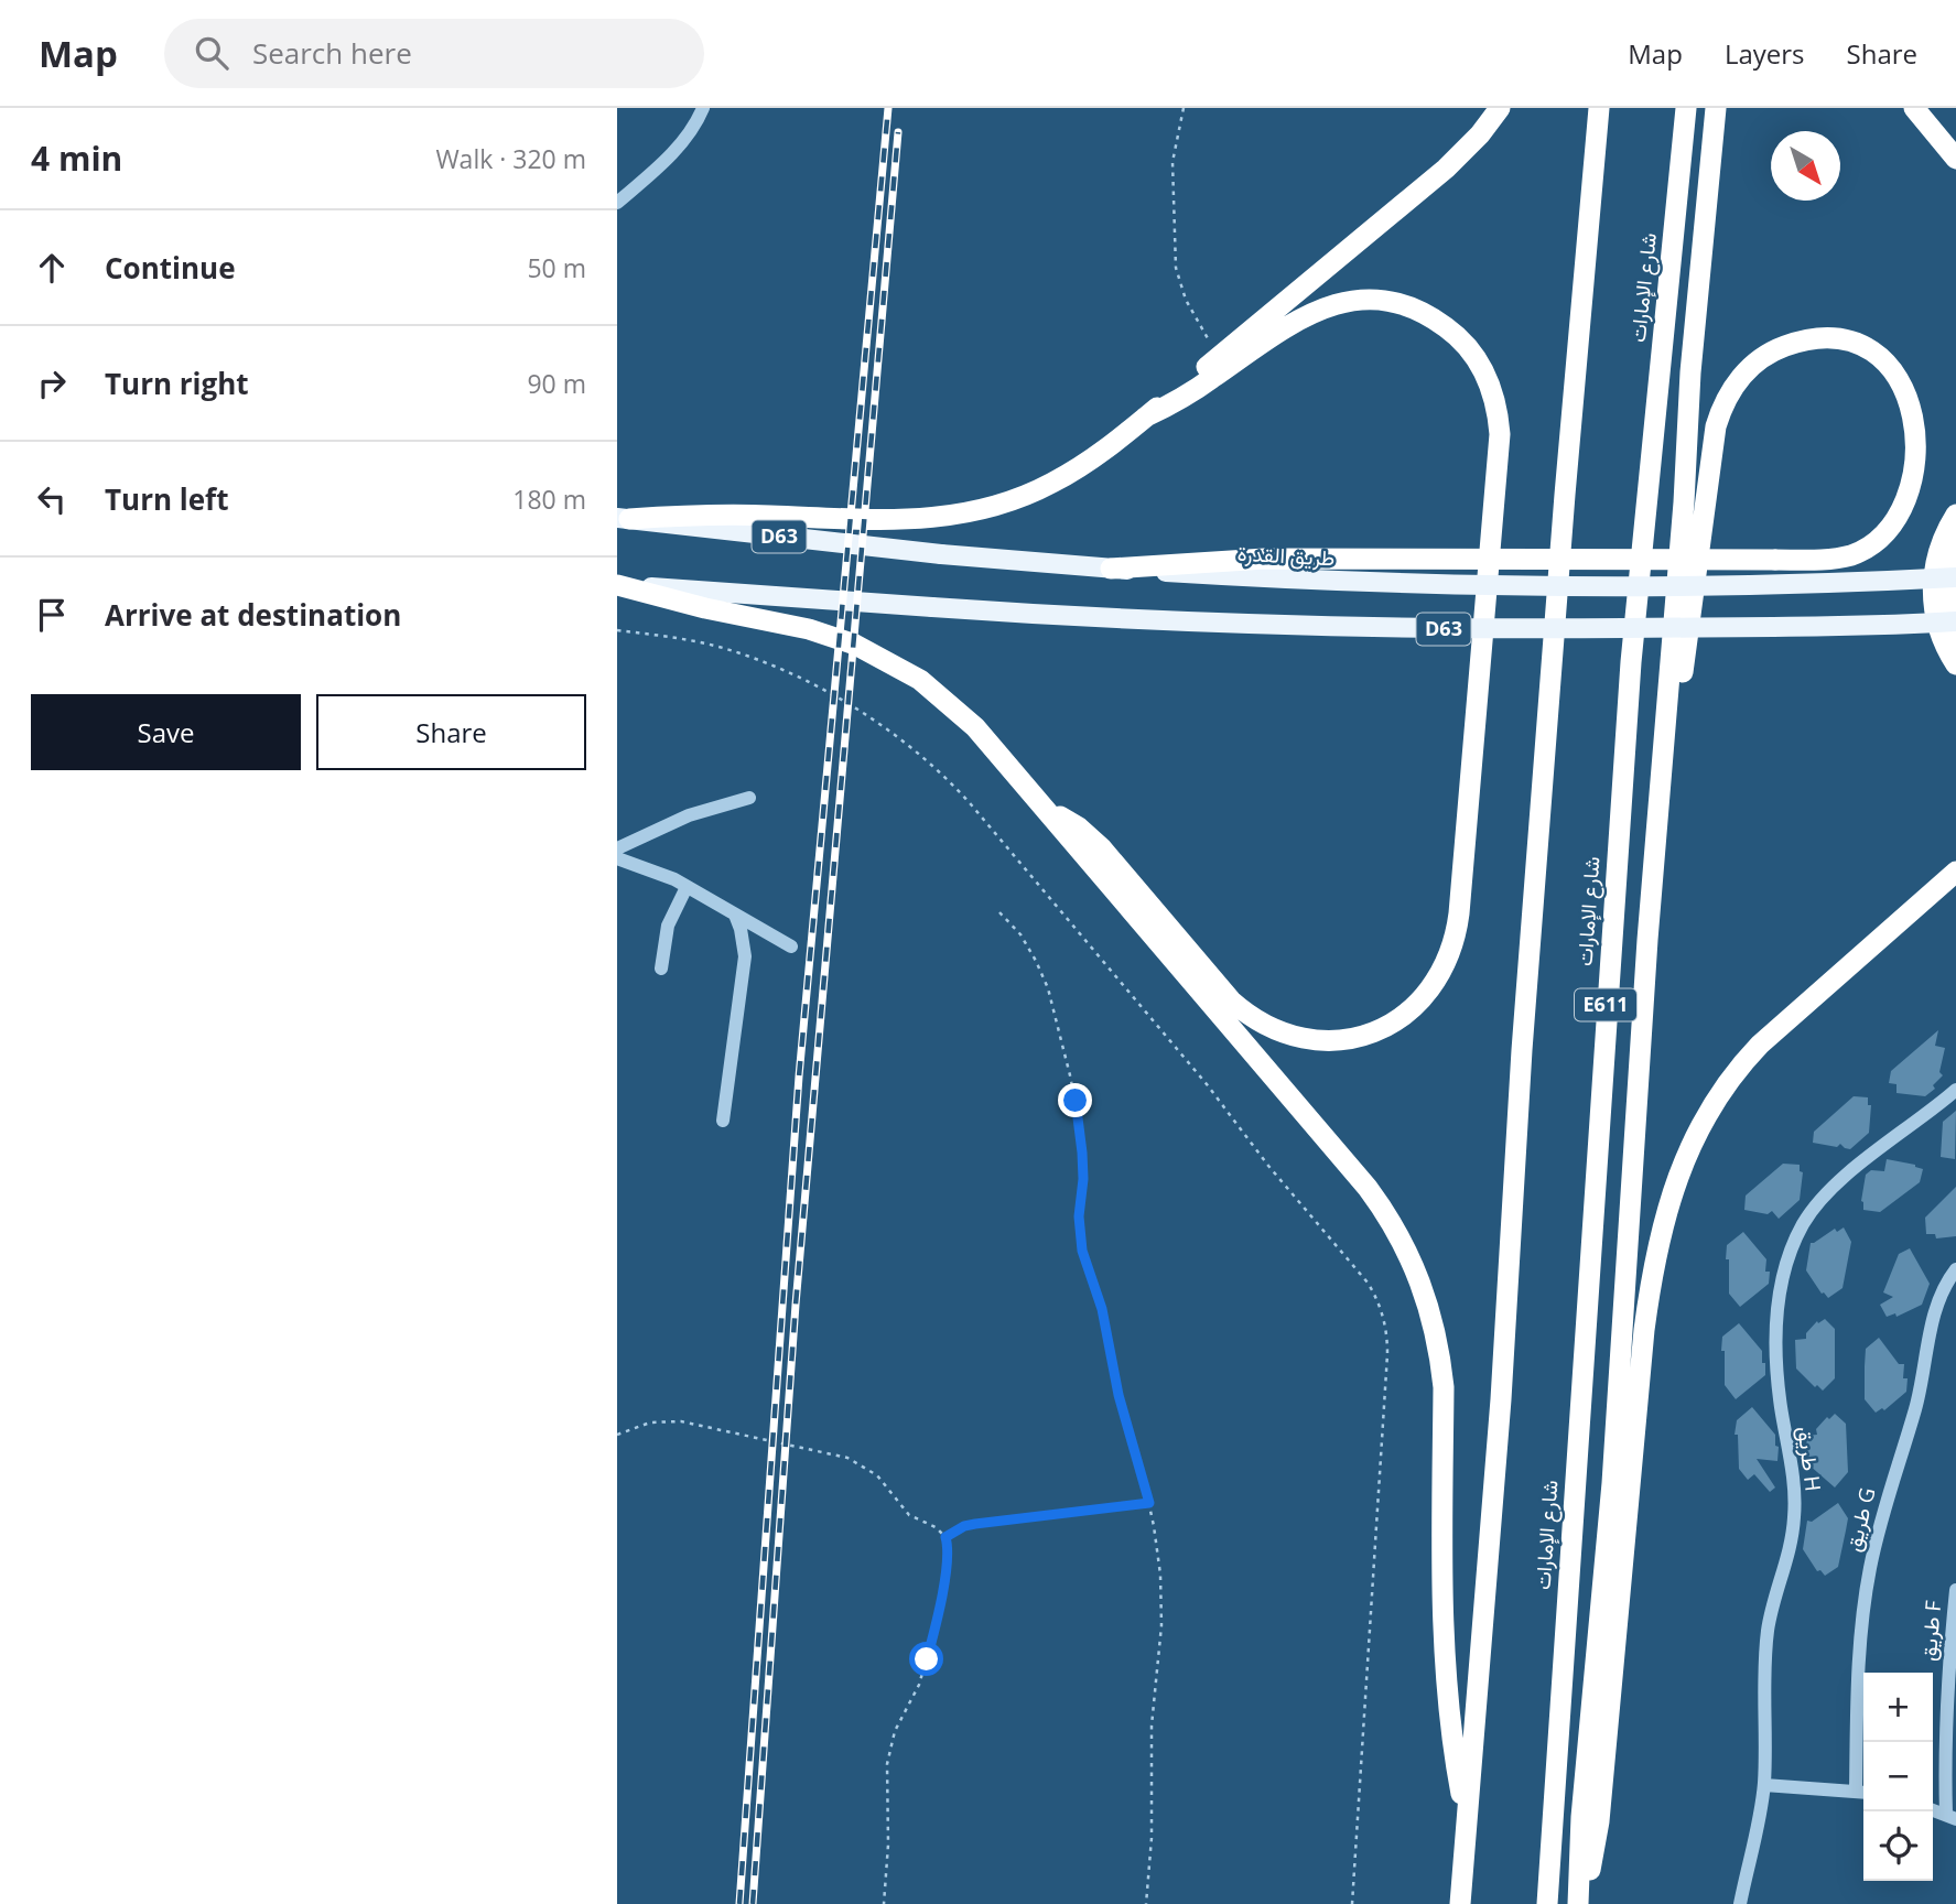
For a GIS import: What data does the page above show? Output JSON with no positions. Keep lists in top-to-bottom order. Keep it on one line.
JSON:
{"streets":{"highway":["شارع الإمارات","E611"],"main road":["D63","طريق القدرة"],"street":["طريق H","طريق G","طريق F"]},"north":"bottom right","page":{"header":"Map","search":"Search here","nav":["Map","Layers","Share"],"heading":["4 min","Walk · 320 m"],"list":[["Continue","50 m"],["Turn right","90 m"],["Turn left","180 m"],"Arrive at destination"],"buttons":["Save","Share"],"map_buttons":["+","−"]}}
